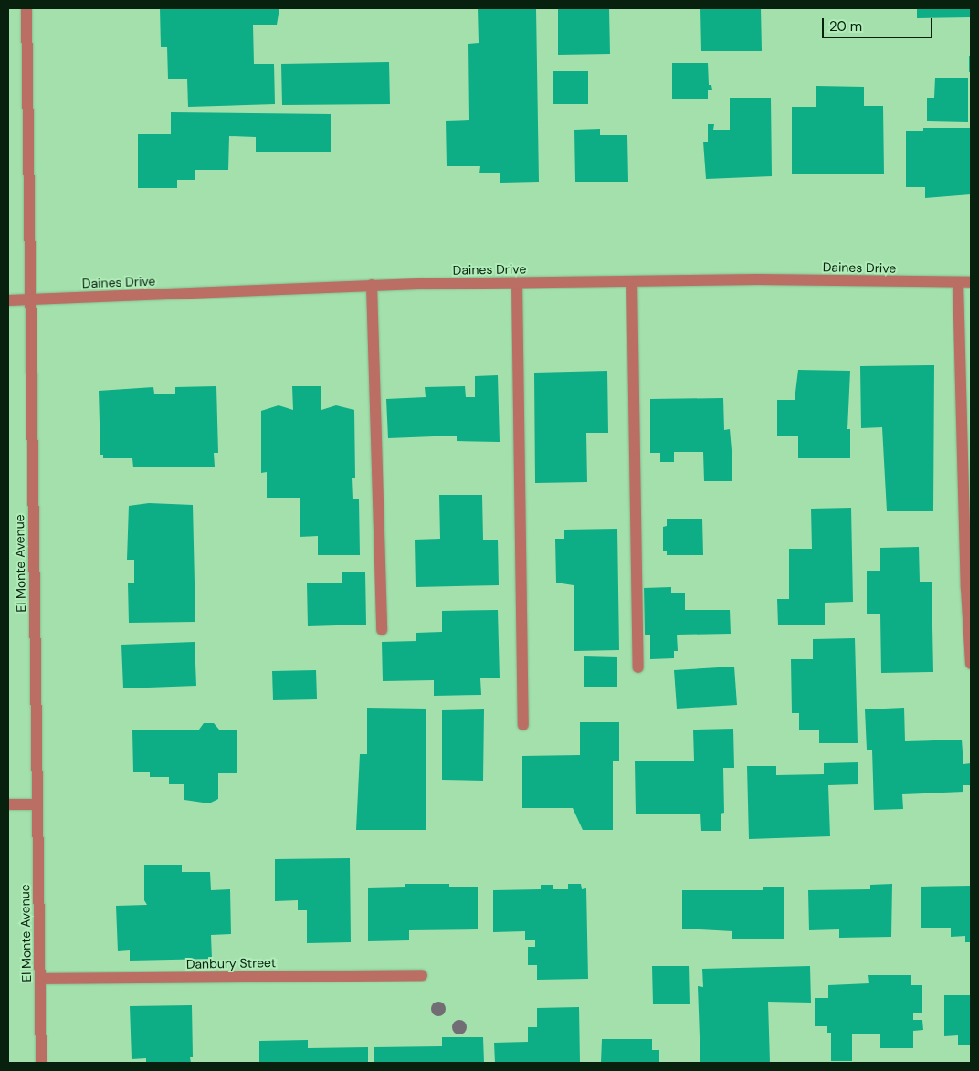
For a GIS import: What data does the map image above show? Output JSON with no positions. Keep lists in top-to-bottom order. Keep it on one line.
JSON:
{"streets":{"street":["Daines Drive","El Monte Avenue","Danbury Street"]},"crossings":[["Daines Drive","El Monte Avenue"],["El Monte Avenue","Danbury Street"]],"scale_bar":"20 m"}
